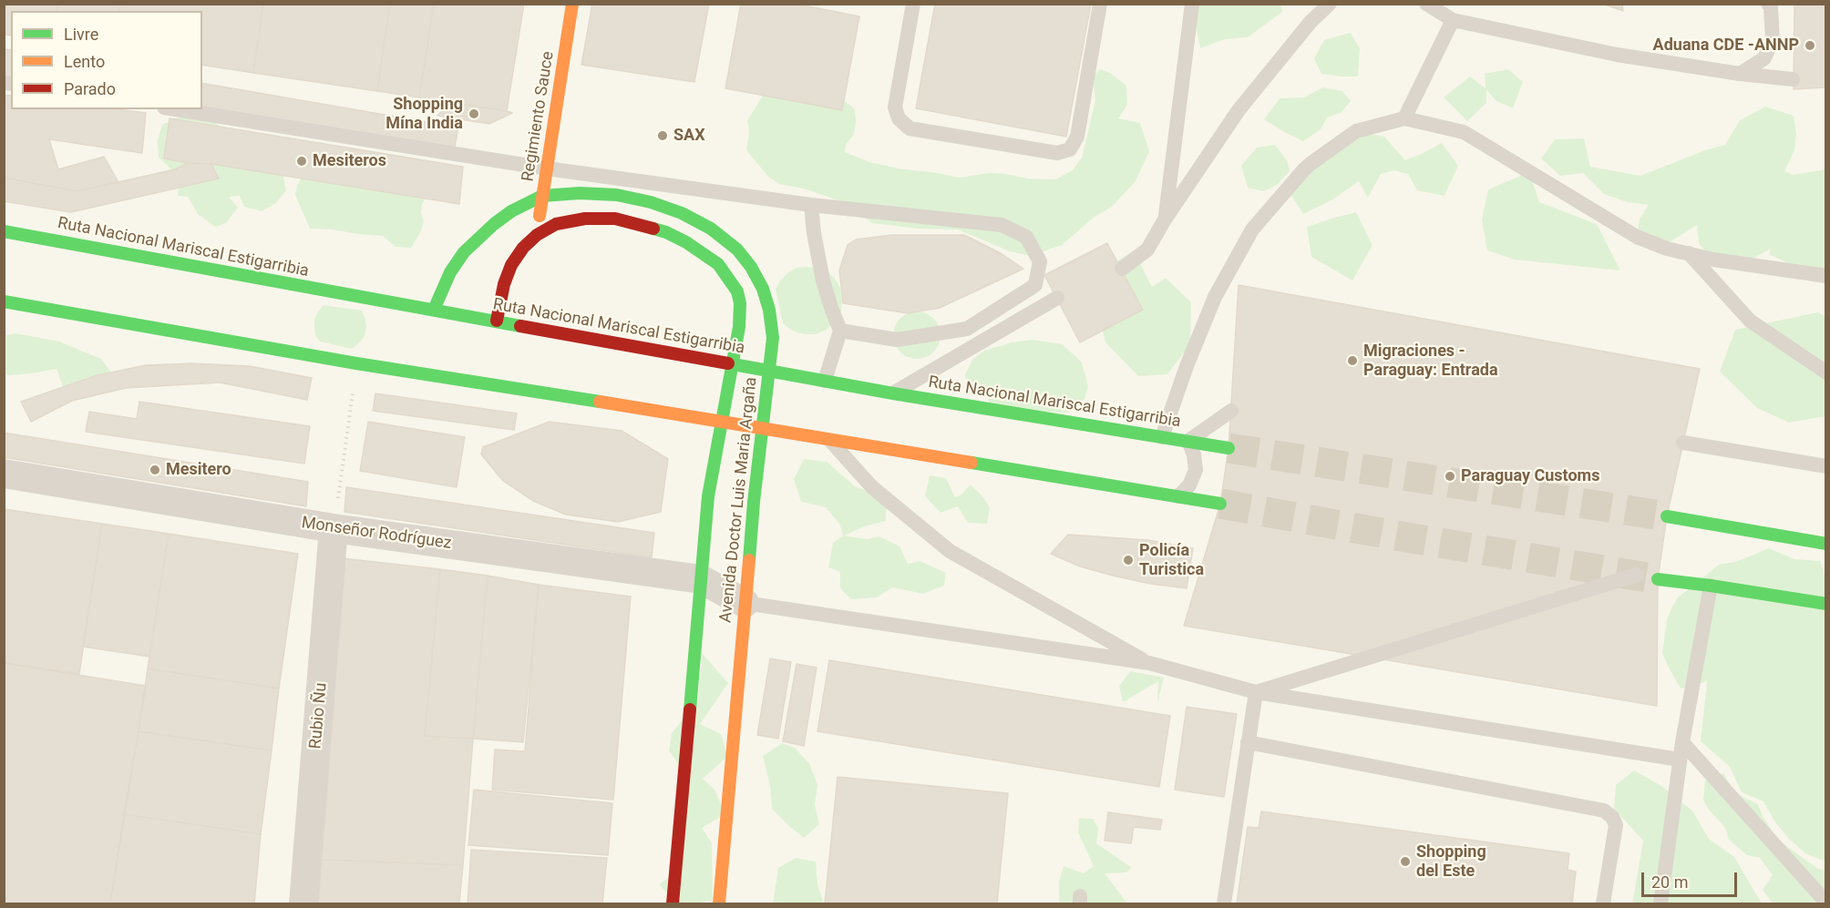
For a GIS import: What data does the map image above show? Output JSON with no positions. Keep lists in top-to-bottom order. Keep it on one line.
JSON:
{"streets":{"main road":["Regimiento Sauce","Ruta Nacional Mariscal Estigarribia","Avenida Doctor Luis Maria Argaña"],"street":["Monseñor Rodríguez","Rubio Ñu"]},"crossings":[["Regimiento Sauce","Avenida Doctor Luis Maria Argaña"],["Ruta Nacional Mariscal Estigarribia","Avenida Doctor Luis Maria Argaña"],["Avenida Doctor Luis Maria Argaña","Monseñor Rodríguez"],["Monseñor Rodríguez","Rubio Ñu"]],"places":["Aduana CDE -ANNP","Shopping Mína India","SAX","Mesiteros","Migraciones - Paraguay: Entrada","Mesitero","Paraguay Customs","Policía Turistica","Shopping del Este"],"legend":["Livre","Lento","Parado"],"scale_bar":"20 m"}
